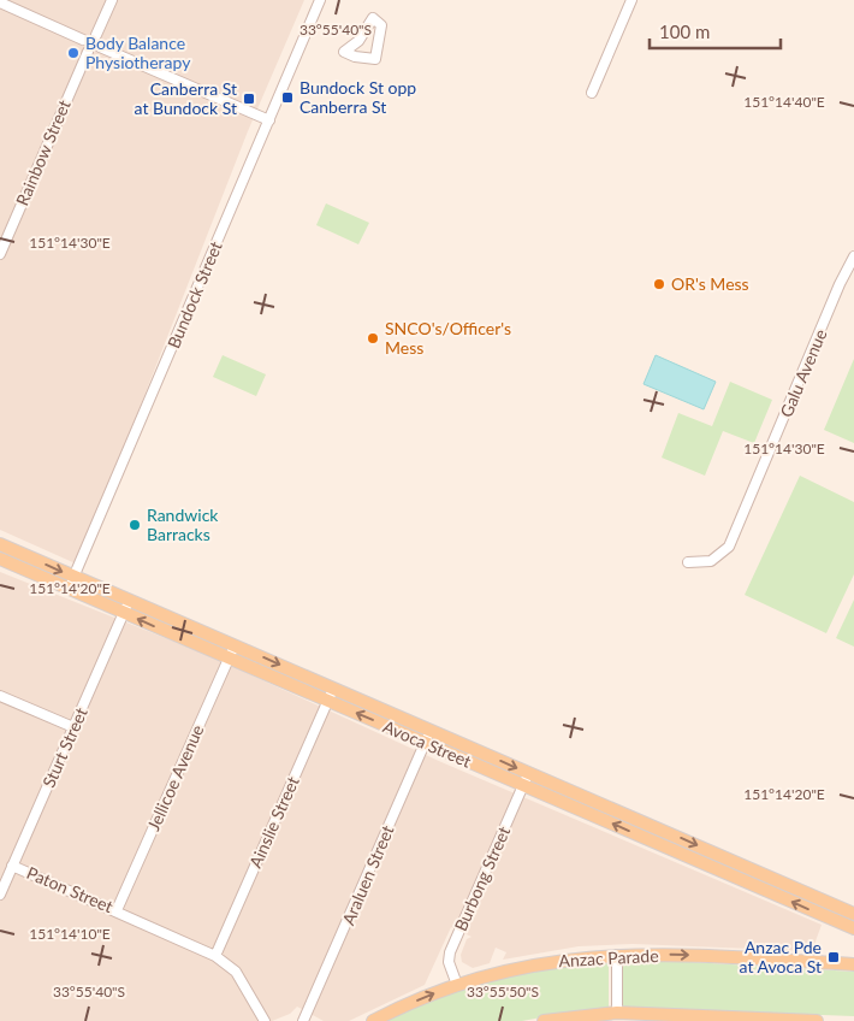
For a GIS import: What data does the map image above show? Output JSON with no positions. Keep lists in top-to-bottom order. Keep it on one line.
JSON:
{"streets":{"main road":["Avoca Street","Anzac Parade"],"street":["Rainbow Street","Bundock Street","Galu Avenue","Sturt Street","Jellicoe Avenue","Ainslie Street","Araluen Street","Burbong Street","Paton Street"]},"crossings":[["Bundock Street","Avoca Street"],["Avoca Street","Sturt Street"],["Avoca Street","Jellicoe Avenue"],["Avoca Street","Ainslie Street"],["Avoca Street","Araluen Street"],["Avoca Street","Burbong Street"],["Sturt Street","Paton Street"],["Jellicoe Avenue","Paton Street"],["Ainslie Street","Paton Street"],["Burbong Street","Anzac Parade"]],"places":{"other":["Body Balance Physiotherapy","OR's Mess","SNCO's/Officer's Mess","Randwick Barracks"],"transit":["Bundock St opp Canberra St","Canberra St at Bundock St","Anzac Pde at Avoca St"]},"scale_bar":"100 m","coordinates":["33°55'40\"S","151°14'40\"E","151°14'30\"E","151°14'20\"E","151°14'10\"E","33°55'50\"S"]}
